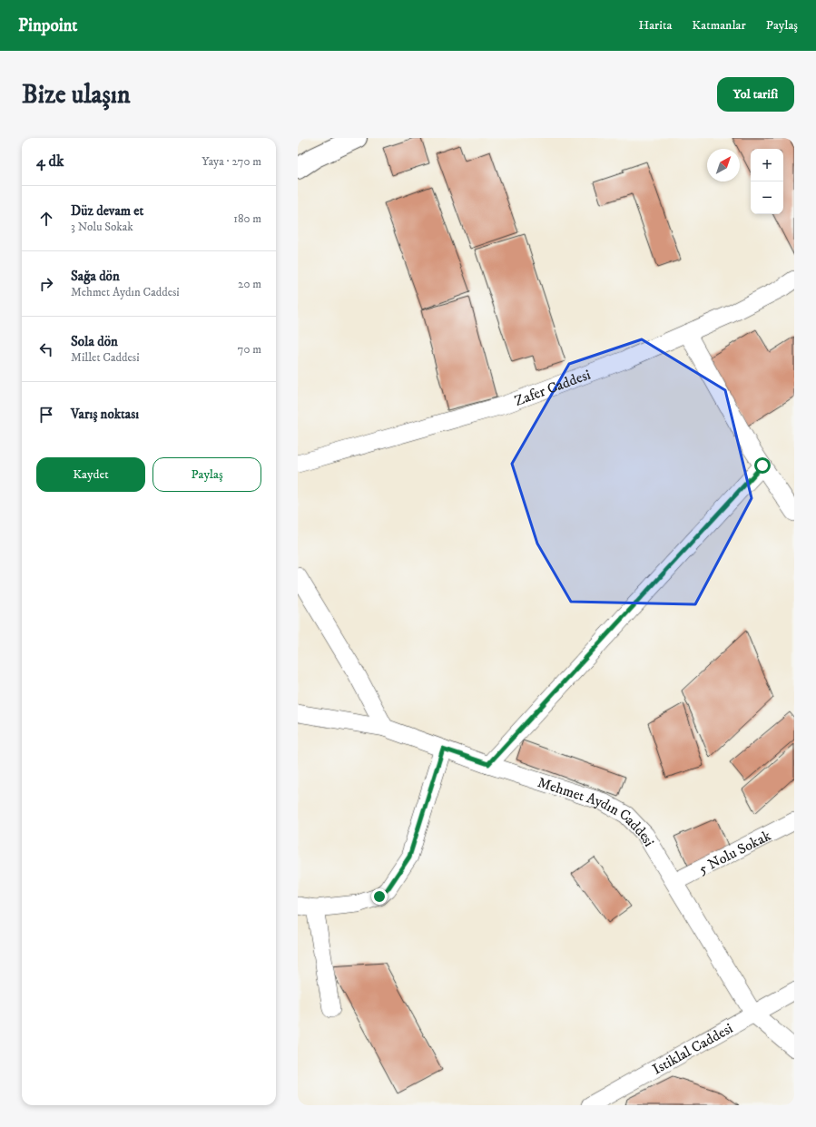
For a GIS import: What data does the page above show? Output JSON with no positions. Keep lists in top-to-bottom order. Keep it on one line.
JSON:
{"streets":{"street":["Zafer Caddesi","Mehmet Aydın Caddesi","5 Nolu Sokak","Istiklal Caddesi"]},"crossings":[["Mehmet Aydın Caddesi","5 Nolu Sokak"],["Mehmet Aydın Caddesi","Istiklal Caddesi"]],"north":"top right","page":{"header":"Pinpoint","nav":["Harita","Katmanlar","Paylaş"],"buttons":["Yol tarifi",["Kaydet","Paylaş"]],"title":"Bize ulaşın","heading":["4 dk","Yaya · 270 m"],"map_buttons":["+","−"],"list":[["Düz devam et","3 Nolu Sokak","180 m"],["Sağa dön","Mehmet Aydın Caddesi","20 m"],["Sola dön","Millet Caddesi","70 m"],"Varış noktası"]}}
